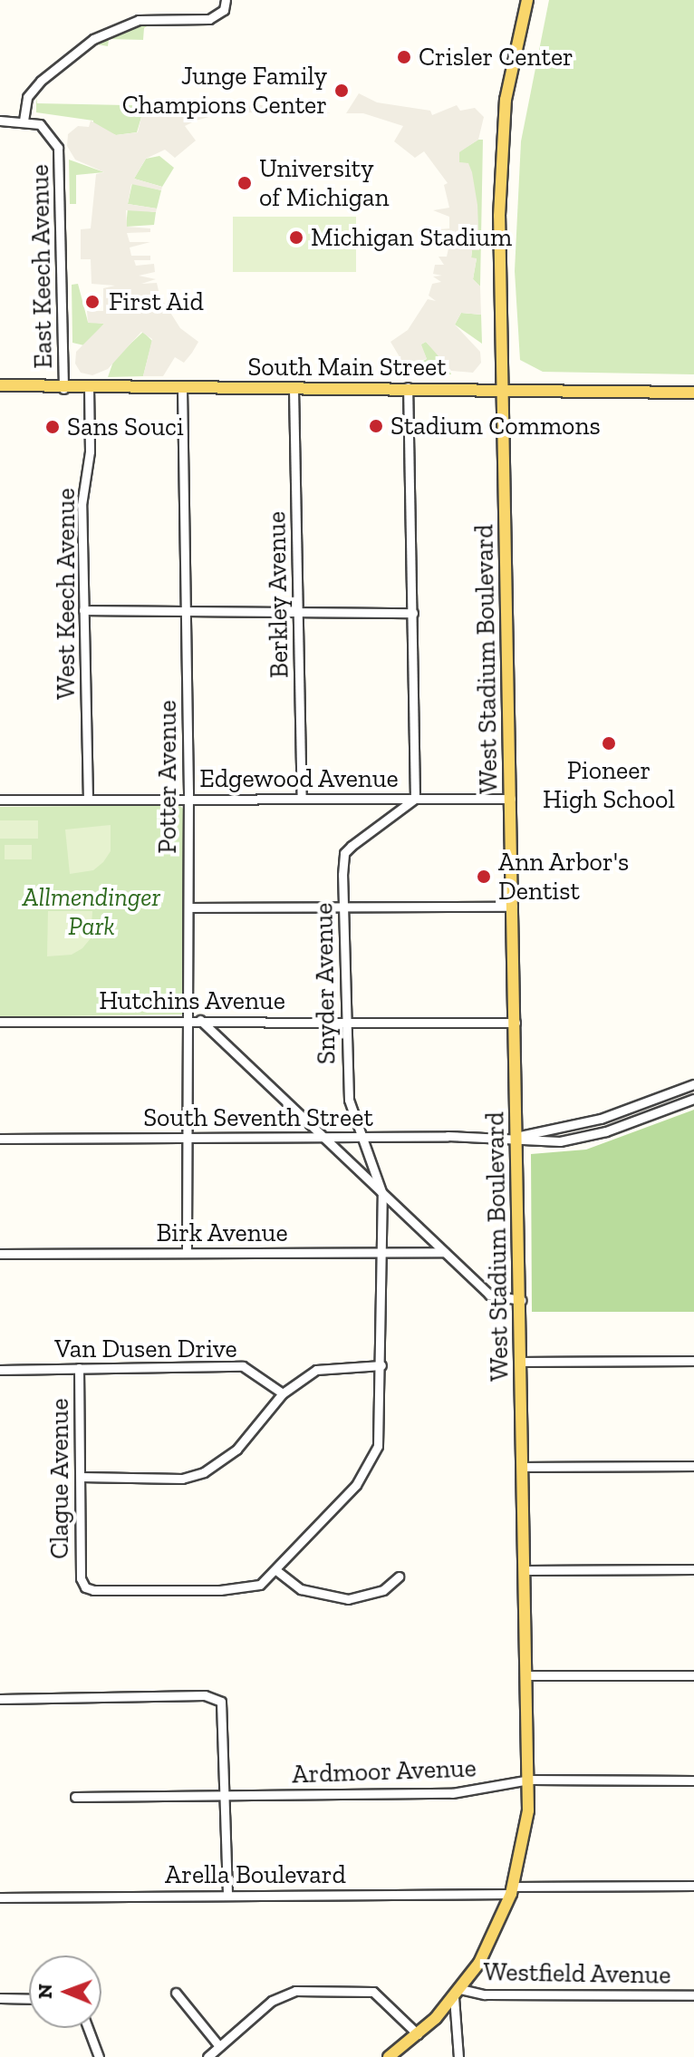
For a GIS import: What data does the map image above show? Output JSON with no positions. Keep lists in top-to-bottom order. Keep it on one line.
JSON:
{"streets":{"main road":["South Main Street","West Stadium Boulevard"],"street":["East Keech Avenue","West Keech Avenue","Berkley Avenue","Potter Avenue","Edgewood Avenue","Snyder Avenue","Hutchins Avenue","South Seventh Street","Birk Avenue","Van Dusen Drive","Clague Avenue","Ardmoor Avenue","Arella Boulevard","Westfield Avenue"]},"crossings":[["East Keech Avenue","South Main Street"],["South Main Street","West Keech Avenue"],["South Main Street","Berkley Avenue"],["South Main Street","West Stadium Boulevard"],["South Main Street","Potter Avenue"],["West Keech Avenue","Edgewood Avenue"],["Berkley Avenue","Edgewood Avenue"],["West Stadium Boulevard","Edgewood Avenue"],["West Stadium Boulevard","Hutchins Avenue"],["West Stadium Boulevard","South Seventh Street"],["West Stadium Boulevard","Ardmoor Avenue"],["West Stadium Boulevard","Arella Boulevard"],["West Stadium Boulevard","Westfield Avenue"],["Potter Avenue","Edgewood Avenue"],["Potter Avenue","Hutchins Avenue"],["Potter Avenue","South Seventh Street"],["Potter Avenue","Birk Avenue"],["Edgewood Avenue","Snyder Avenue"],["Snyder Avenue","Hutchins Avenue"],["Snyder Avenue","South Seventh Street"],["Snyder Avenue","Birk Avenue"],["Snyder Avenue","Clague Avenue"],["Van Dusen Drive","Clague Avenue"]],"parks":["Allmendinger Park"],"places":["Crisler Center","Junge Family Champions Center","University of Michigan","Michigan Stadium","First Aid","Stadium Commons","Sans Souci","Pioneer High School","Ann Arbor's Dentist"],"north":"left"}
